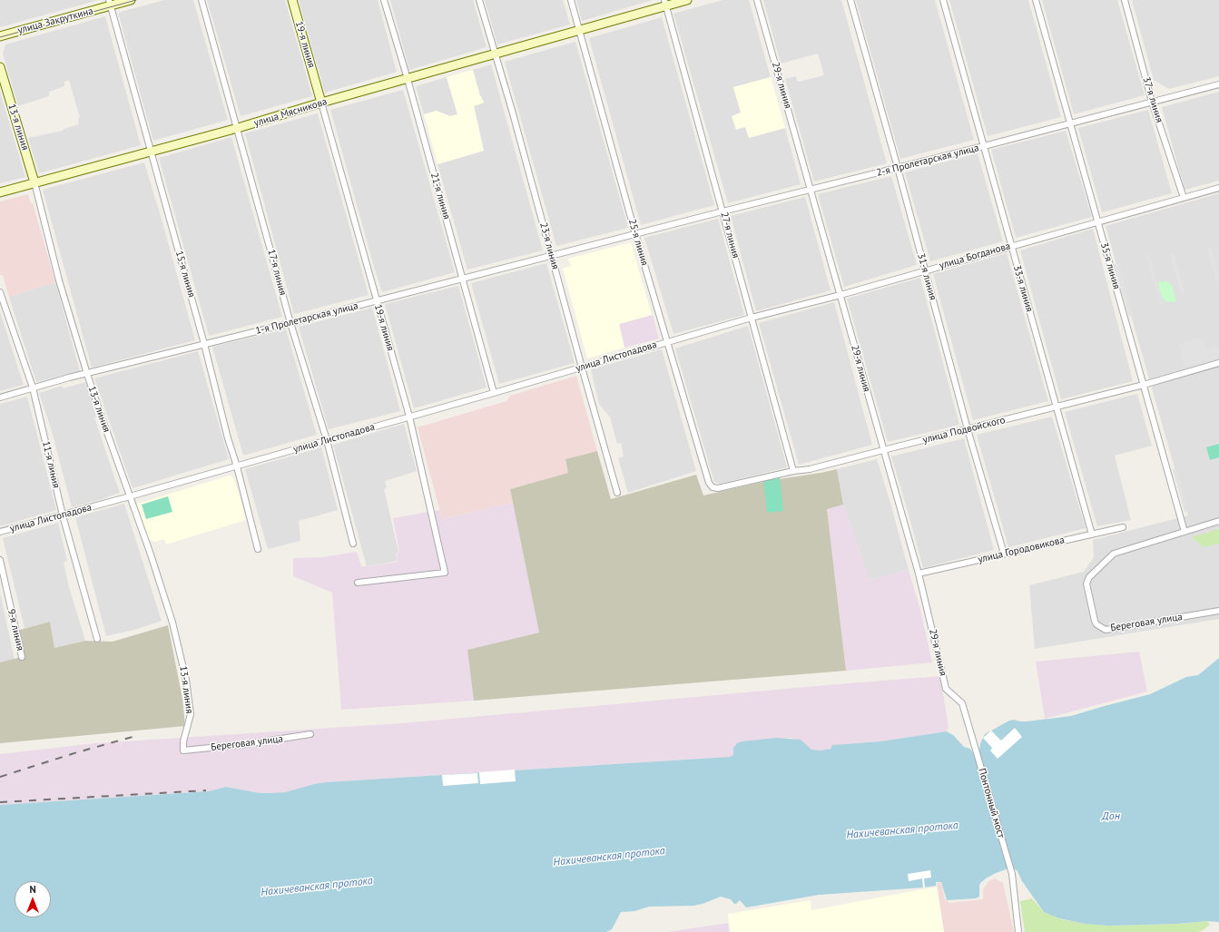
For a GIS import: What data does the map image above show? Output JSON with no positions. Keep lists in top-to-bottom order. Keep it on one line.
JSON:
{"streets":{"main road":["улица Закруткина","19-я линия","улица Мясникова","13-я линия"],"street":["29-я линия","37-я линия","2-я Пролетарская улица","21-я линия","27-я линия","25-я линия","23-я линия","улица Богданова","35-я линия","17-я линия","15-я линия","31-я линия","33-я линия","1-я Пролетарская улица","улица Листопадова","улица Подвойского","11-я линия","улица Городовикова","Береговая улица","9-я линия","Понтонный мост"]},"crossings":[["улица Закруткина","15-я линия"],["19-я линия","улица Мясникова"],["19-я линия","1-я Пролетарская улица"],["19-я линия","улица Листопадова"],["29-я линия","2-я Пролетарская улица"],["29-я линия","улица Богданова"],["29-я линия","улица Подвойского"],["29-я линия","улица Городовикова"],["29-я линия","Понтонный мост"],["37-я линия","2-я Пролетарская улица"],["37-я линия","улица Богданова"],["улица Мясникова","13-я линия"],["улица Мясникова","21-я линия"],["улица Мясникова","27-я линия"],["улица Мясникова","25-я линия"],["улица Мясникова","23-я линия"],["улица Мясникова","17-я линия"],["улица Мясникова","15-я линия"],["13-я линия","1-я Пролетарская улица"],["13-я линия","улица Листопадова"],["13-я линия","Береговая улица"],["2-я Пролетарская улица","27-я линия"],["2-я Пролетарская улица","25-я линия"],["2-я Пролетарская улица","35-я линия"],["2-я Пролетарская улица","31-я линия"],["2-я Пролетарская улица","33-я линия"],["2-я Пролетарская улица","1-я Пролетарская улица"],["21-я линия","1-я Пролетарская улица"],["21-я линия","улица Листопадова"],["27-я линия","улица Богданова"],["27-я линия","улица Подвойского"],["25-я линия","улица Богданова"],["25-я линия","1-я Пролетарская улица"],["25-я линия","улица Листопадова"],["25-я линия","улица Подвойского"],["23-я линия","1-я Пролетарская улица"],["23-я линия","улица Листопадова"],["улица Богданова","35-я линия"],["улица Богданова","31-я линия"],["улица Богданова","33-я линия"],["улица Богданова","улица Листопадова"],["35-я линия","улица Подвойского"],["35-я линия","Береговая улица"],["17-я линия","1-я Пролетарская улица"],["17-я линия","улица Листопадова"],["15-я линия","1-я Пролетарская улица"],["15-я линия","улица Листопадова"],["31-я линия","улица Подвойского"],["31-я линия","улица Городовикова"],["33-я линия","улица Подвойского"],["33-я линия","улица Городовикова"],["1-я Пролетарская улица","11-я линия"],["улица Листопадова","11-я линия"]],"water":["Дон","Нахичеванская протока"],"north":"top"}
